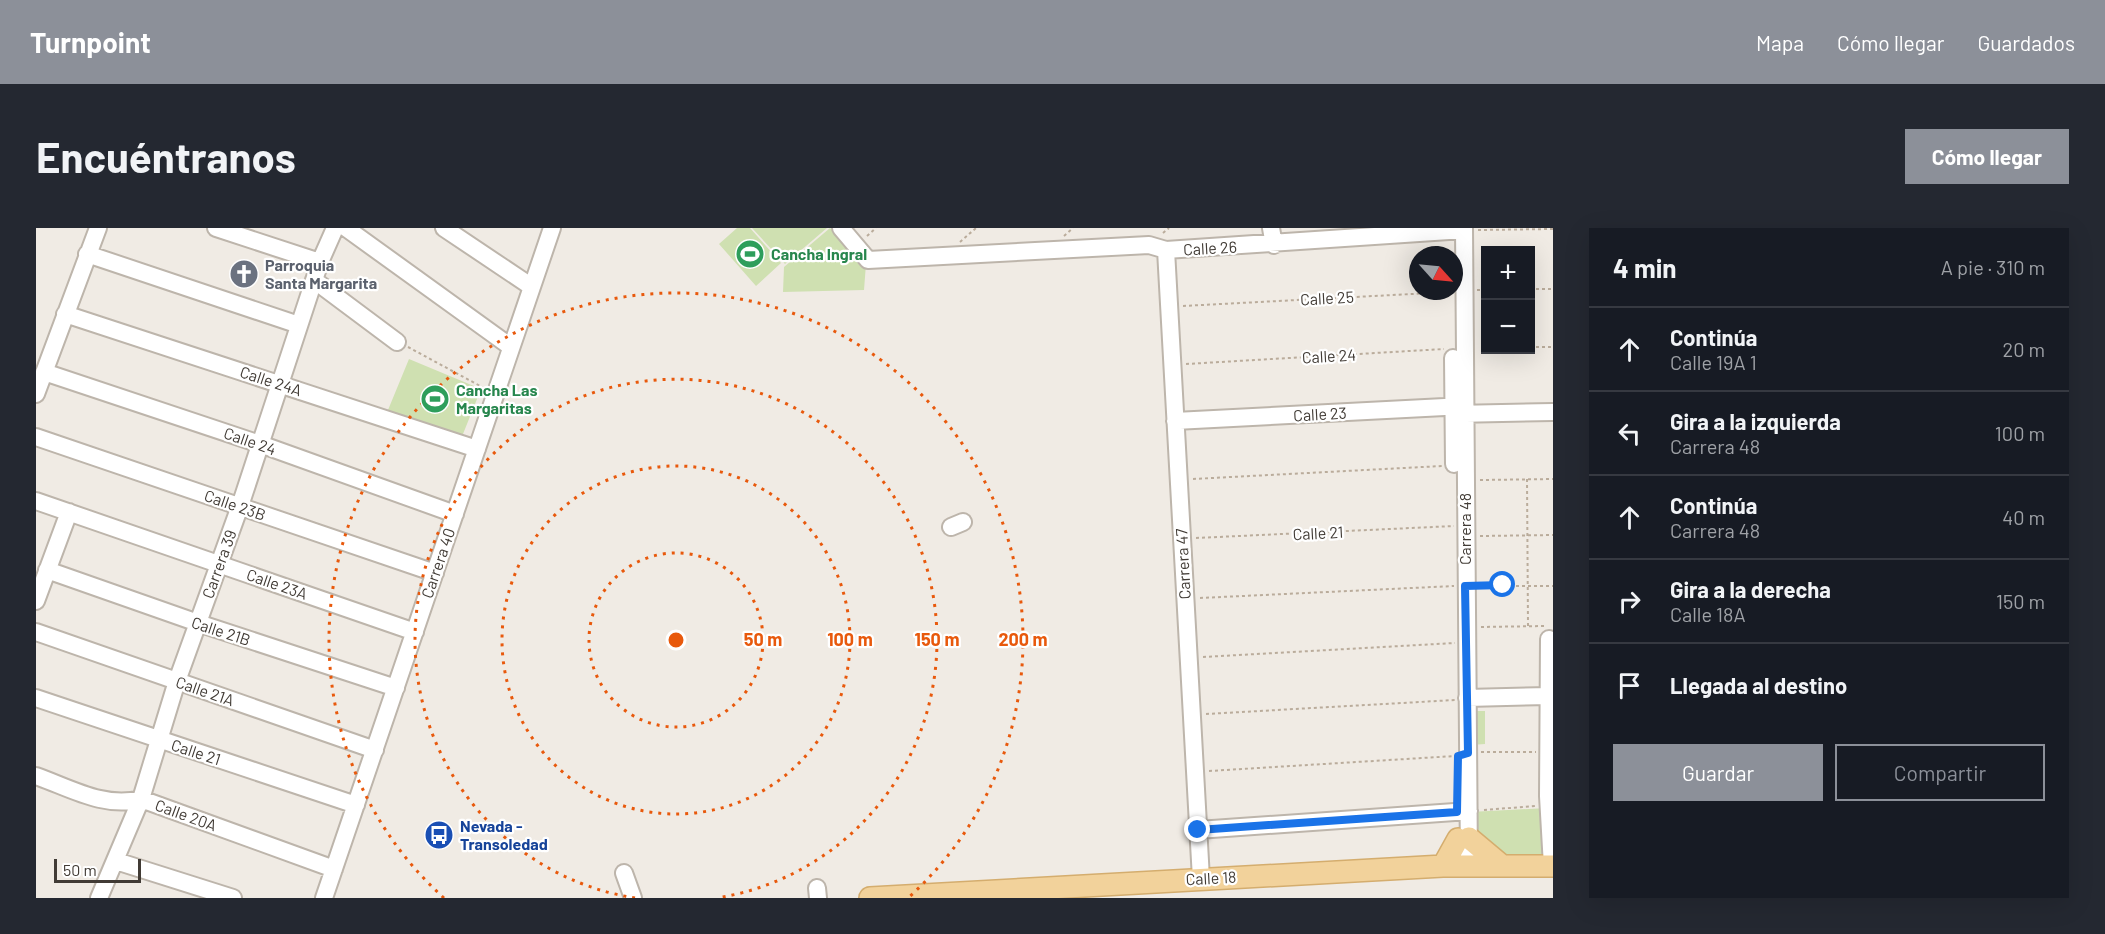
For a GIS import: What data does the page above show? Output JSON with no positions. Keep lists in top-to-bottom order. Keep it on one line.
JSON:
{"streets":{"main road":["Calle 18"],"street":["Calle 26","Calle 24","Calle 24A","Calle 23","Calle 23B","Carrera 48","Calle 21","Carrera 40","Carrera 39","Carrera 47","Calle 23A","Calle 21B","Calle 21A","Calle 20A"],"path":["Calle 25"]},"crossings":[["Calle 26","Carrera 48"],["Calle 26","Carrera 47"],["Calle 25","Carrera 47"],["Calle 24","Carrera 48"],["Calle 24","Carrera 40"],["Calle 24","Carrera 39"],["Calle 24","Carrera 47"],["Calle 24A","Carrera 40"],["Calle 24A","Carrera 39"],["Calle 23","Carrera 48"],["Calle 23","Carrera 47"],["Calle 23B","Carrera 40"],["Calle 23B","Carrera 39"],["Carrera 48","Calle 21"],["Calle 21","Carrera 40"],["Calle 21","Carrera 39"],["Calle 21","Carrera 47"],["Carrera 40","Calle 23A"],["Carrera 40","Calle 21B"],["Carrera 40","Calle 21A"],["Carrera 40","Calle 20A"],["Carrera 39","Calle 23A"],["Carrera 39","Calle 21B"],["Carrera 39","Calle 21A"],["Carrera 39","Calle 20A"],["Carrera 47","Calle 18"]],"places":{"sports":["Cancha Ingral","Cancha Las Margaritas"],"church":["Parroquia Santa Margarita"],"bus stop":["Nevada - Transoledad"]},"scale_bar":"50 m","north":"bottom right","page":{"header":"Turnpoint","nav":["Mapa","Cómo llegar","Guardados"],"buttons":["Cómo llegar",["Guardar","Compartir"]],"title":"Encuéntranos","heading":["4 min","A pie · 310 m"],"map_buttons":["+","−"],"list":[["Continúa","Calle 19A 1","20 m"],["Gira a la izquierda","Carrera 48","100 m"],["Continúa","Carrera 48","40 m"],["Gira a la derecha","Calle 18A","150 m"],"Llegada al destino"],"scale":"50 m"},"rings":["50 m","100 m","150 m","200 m"]}
